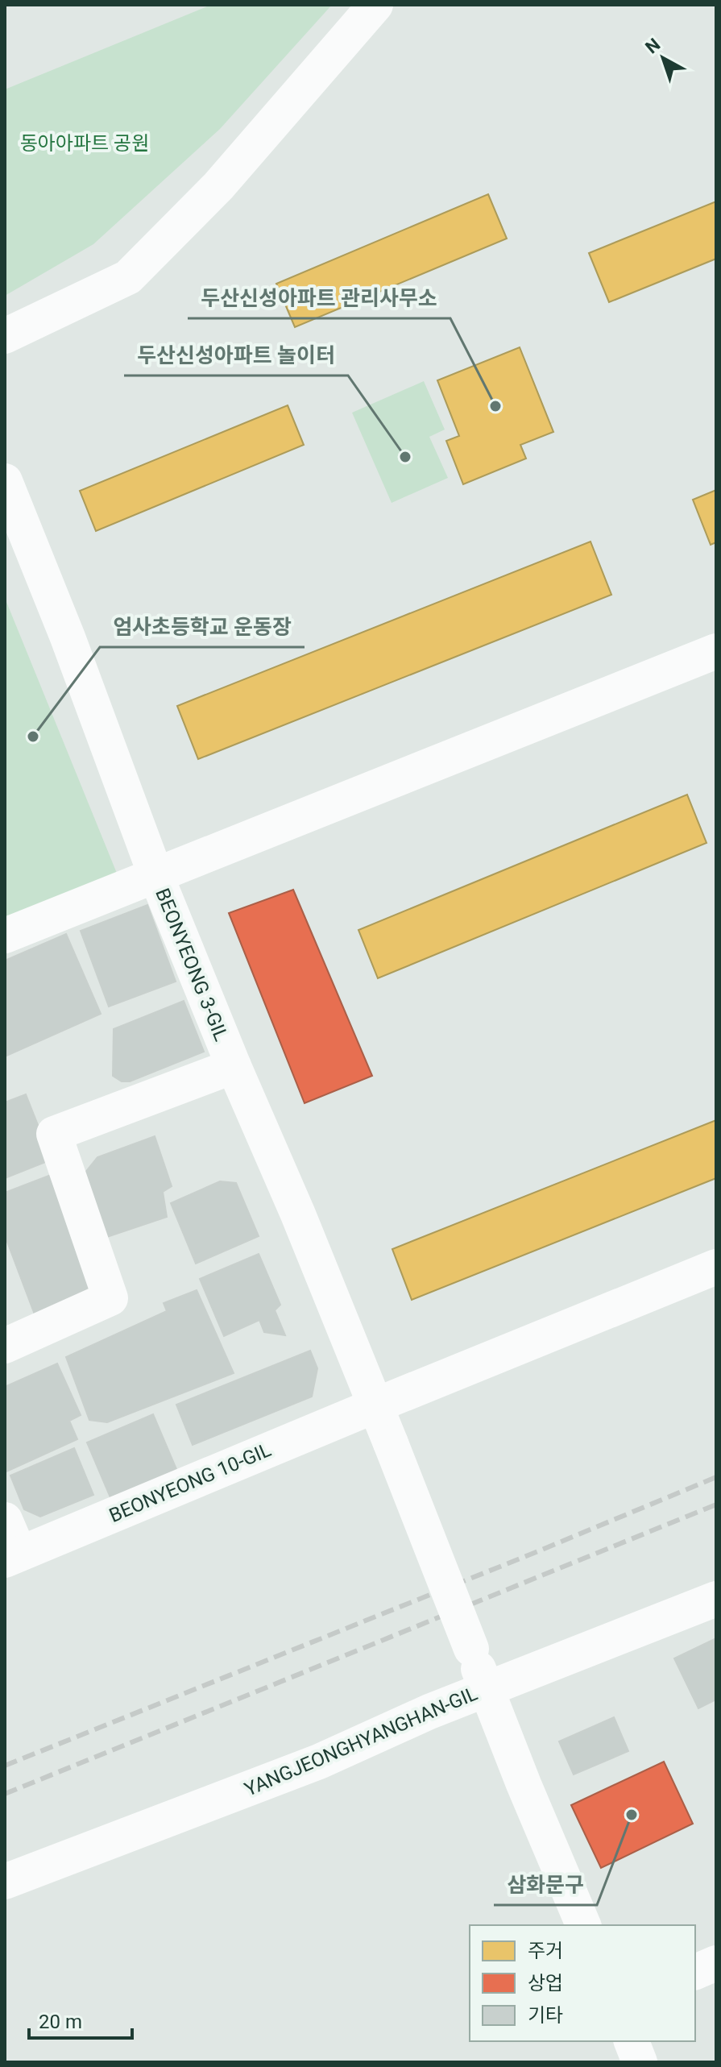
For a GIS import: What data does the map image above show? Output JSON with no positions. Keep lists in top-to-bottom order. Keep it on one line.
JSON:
{"streets":{"street":["BEONYEONG 3-GIL","BEONYEONG 10-GIL","YANGJEONGHYANGHAN-GIL"]},"crossings":[["BEONYEONG 3-GIL","BEONYEONG 10-GIL"],["BEONYEONG 3-GIL","YANGJEONGHYANGHAN-GIL"]],"parks":["동아아파트 공원"],"places":["두산신성아파트 관리사무소","두산신성아파트 놀이터","엄사초등학교 운동장","삼화문구"],"legend":["주거","상업","기타"],"scale_bar":"20 m","north":"top left"}
